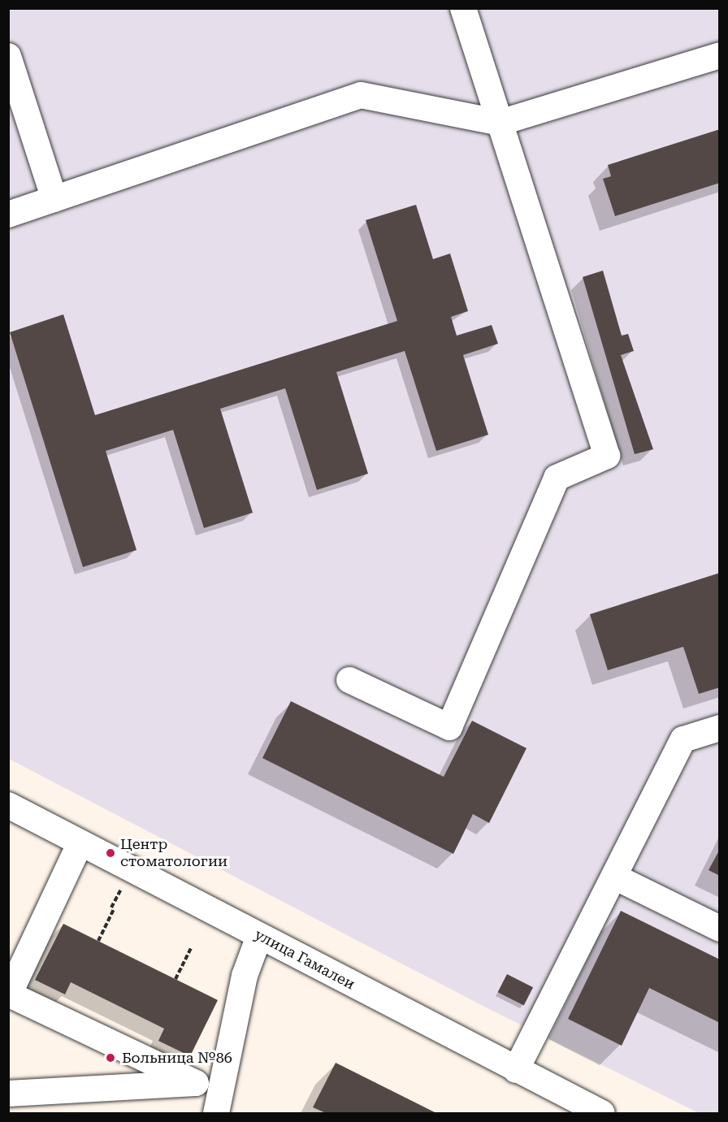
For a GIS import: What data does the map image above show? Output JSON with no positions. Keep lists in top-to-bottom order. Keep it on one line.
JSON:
{"streets":{"street":["улица Гамалеи"]},"places":["Центр стоматологии","Больница №86"]}
